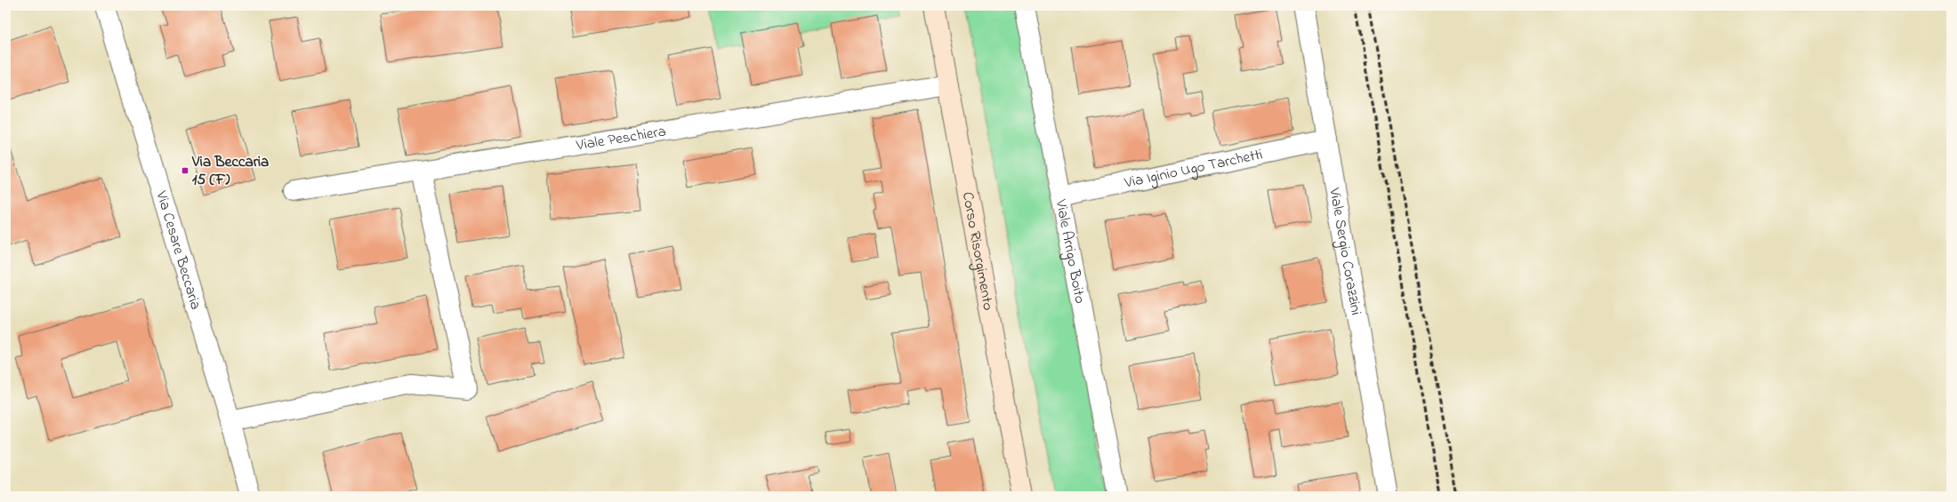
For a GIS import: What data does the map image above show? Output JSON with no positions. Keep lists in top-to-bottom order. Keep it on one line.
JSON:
{"streets":{"main road":["Corso Risorgimento"],"street":["Viale Peschiera","Via Iginio Ugo Tarchetti","Via Cesare Beccaria","Viale Arrigo Boito","Viale Sergio Corazzini"]},"crossings":[["Viale Peschiera","Corso Risorgimento"],["Via Iginio Ugo Tarchetti","Viale Arrigo Boito"],["Via Iginio Ugo Tarchetti","Viale Sergio Corazzini"]],"places":{"transit":["Via Beccaria 15 (F)"]}}
